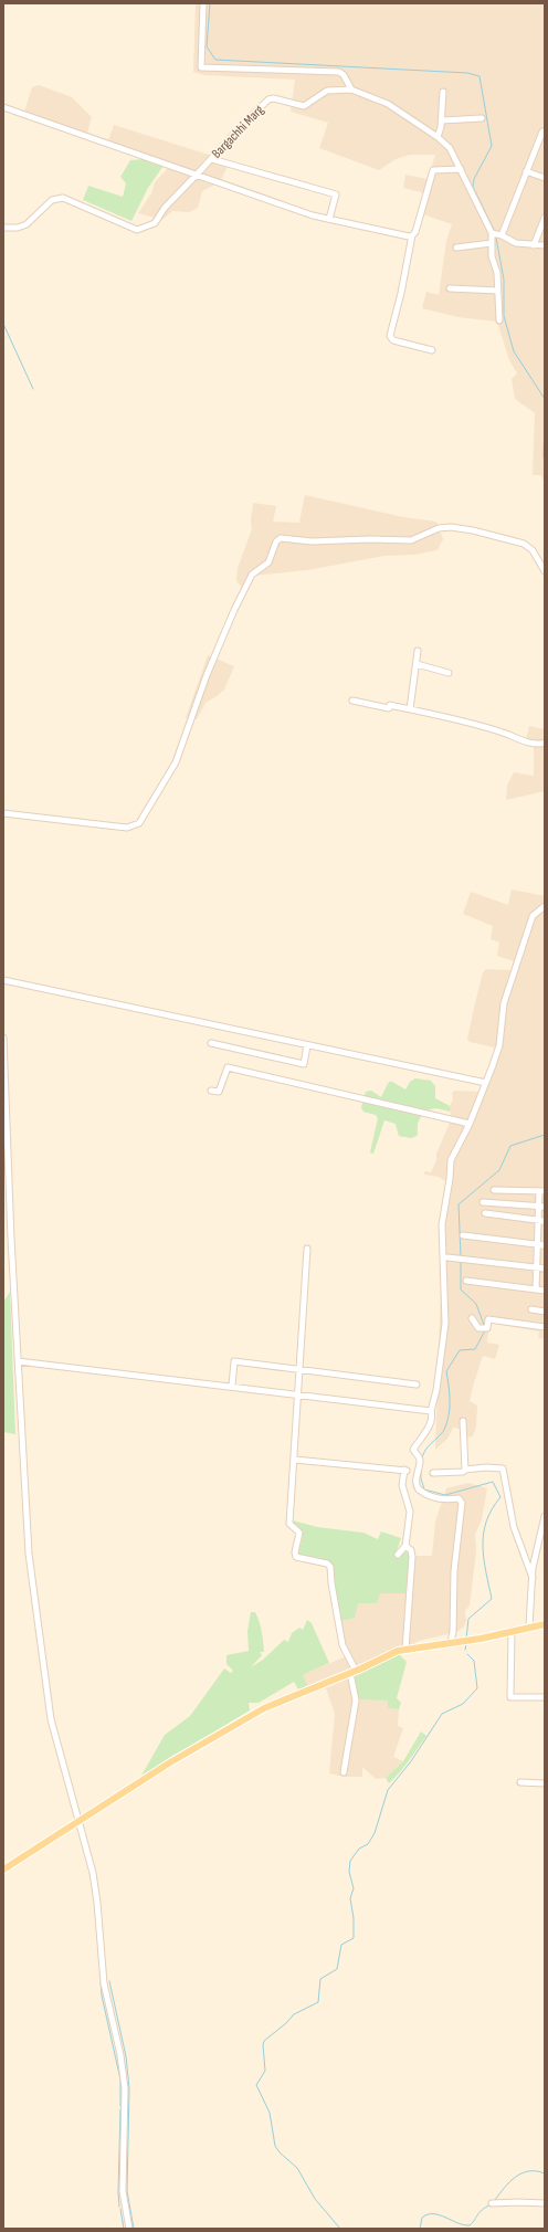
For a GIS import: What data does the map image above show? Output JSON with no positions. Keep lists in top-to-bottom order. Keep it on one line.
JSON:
{"streets":{"street":["Bargachhi Marg"]}}
